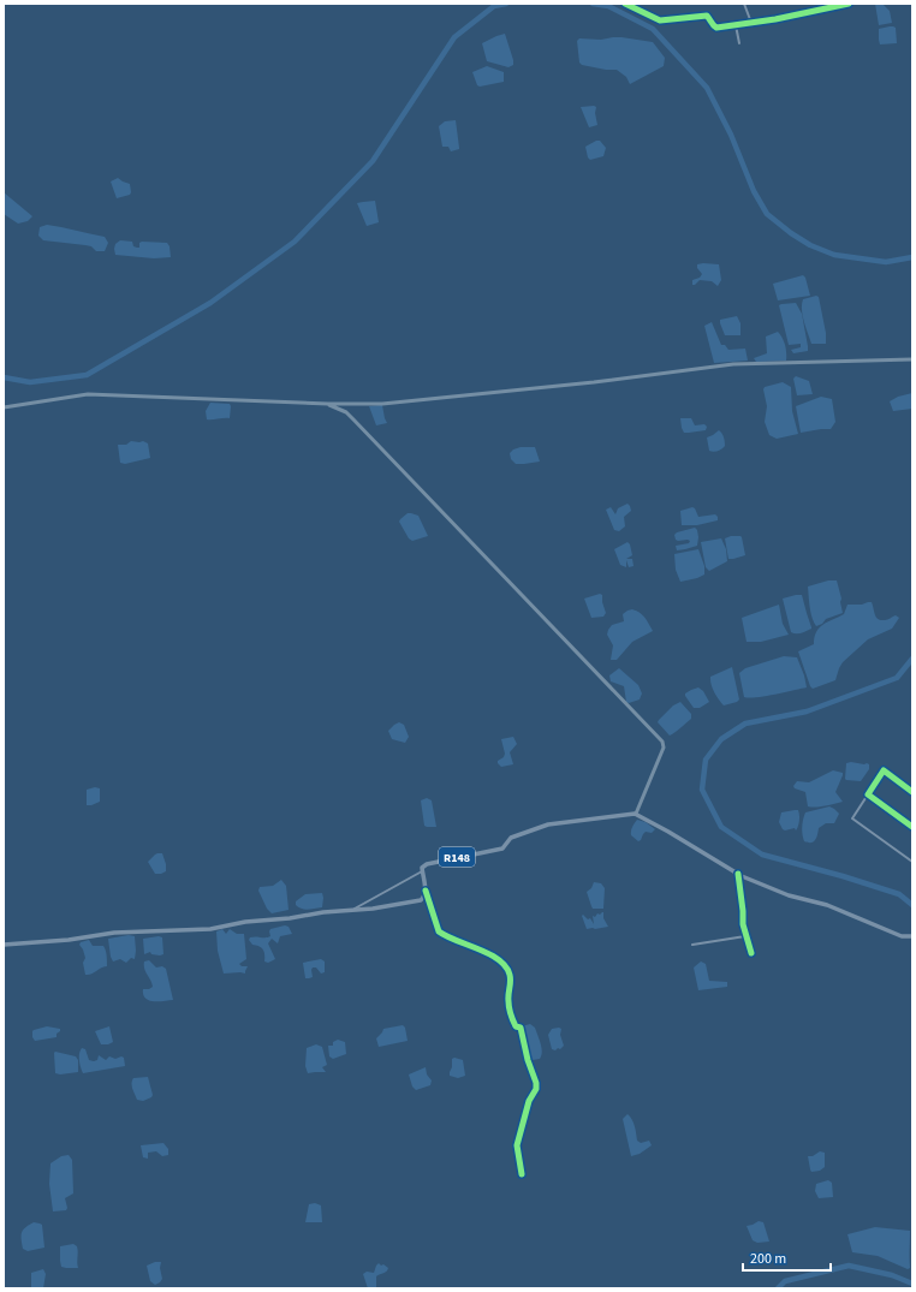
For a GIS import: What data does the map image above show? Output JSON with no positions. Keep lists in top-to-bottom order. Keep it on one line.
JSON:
{"streets":{"main road":["R148"]},"scale_bar":"200 m"}
